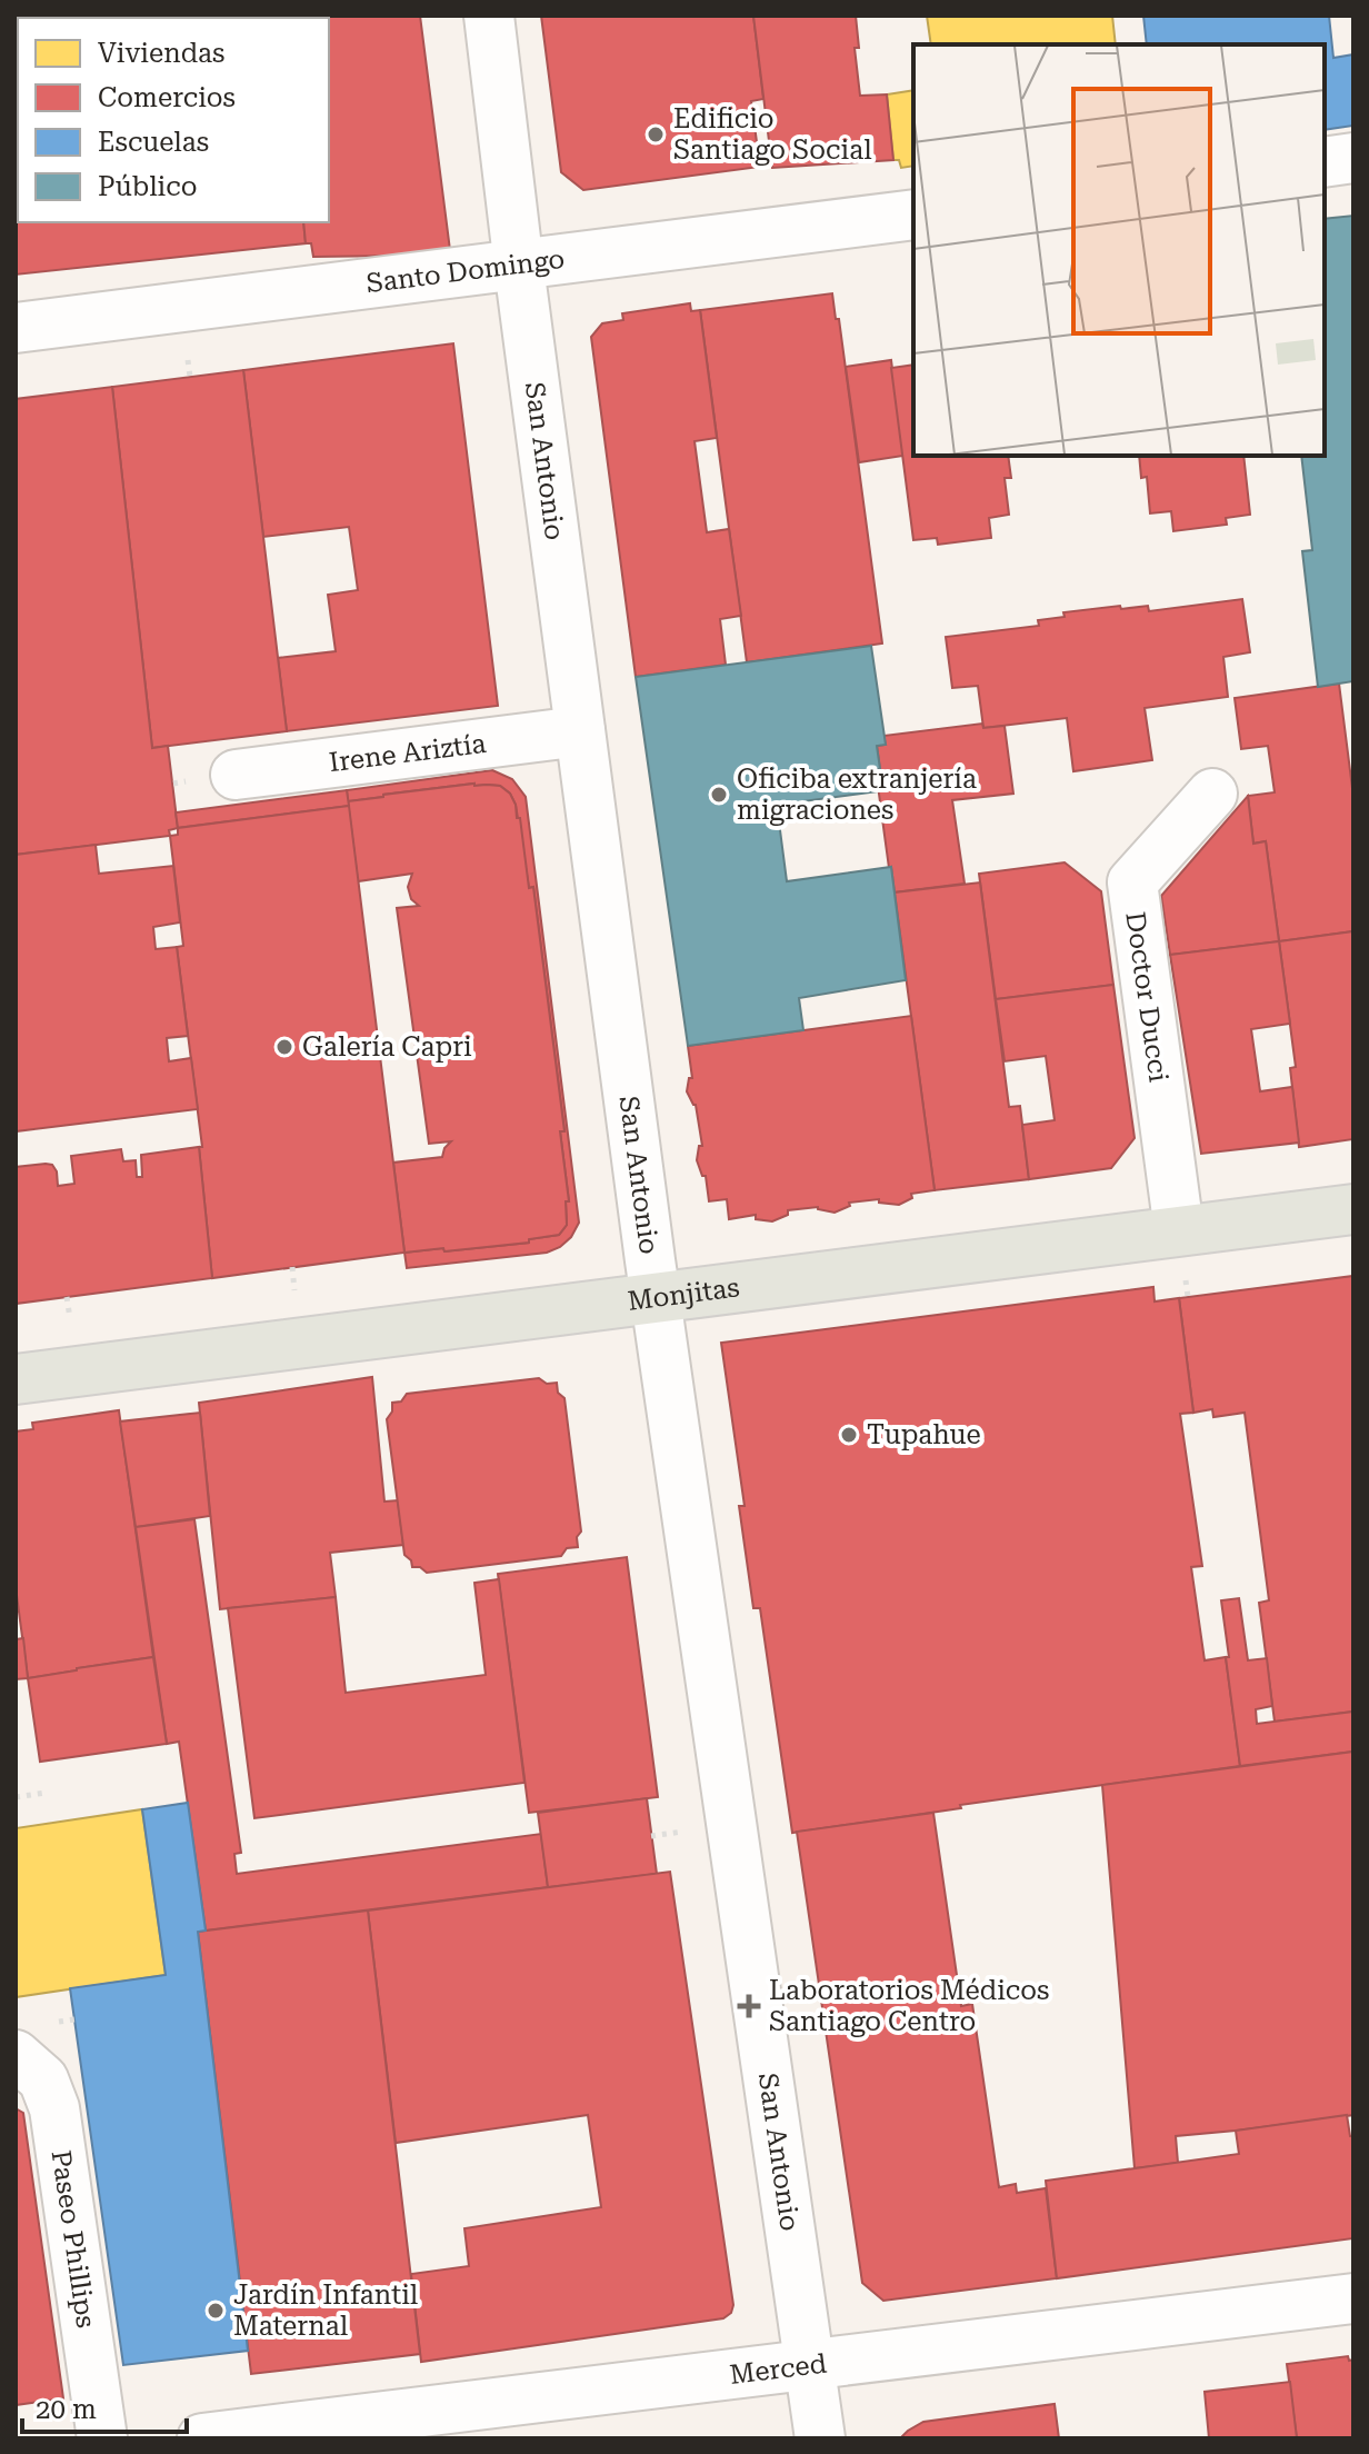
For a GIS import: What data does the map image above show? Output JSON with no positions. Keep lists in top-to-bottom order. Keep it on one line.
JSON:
{"streets":{"main road":["Monjitas"],"street":["Santo Domingo","San Antonio","Irene Ariztía","Doctor Ducci","Paseo Phillips","Merced"]},"crossings":[["Santo Domingo","San Antonio"],["San Antonio","Irene Ariztía"],["San Antonio","Monjitas"],["San Antonio","Merced"],["Doctor Ducci","Monjitas"]],"places":{"other":["Edificio Santiago Social","Oficiba extranjería migraciones","Galería Capri","Tupahue","Jardín Infantil Maternal"],"health":["Laboratorios Médicos Santiago Centro"]},"legend":["Viviendas","Comercios","Escuelas","Público"],"scale_bar":"20 m"}
